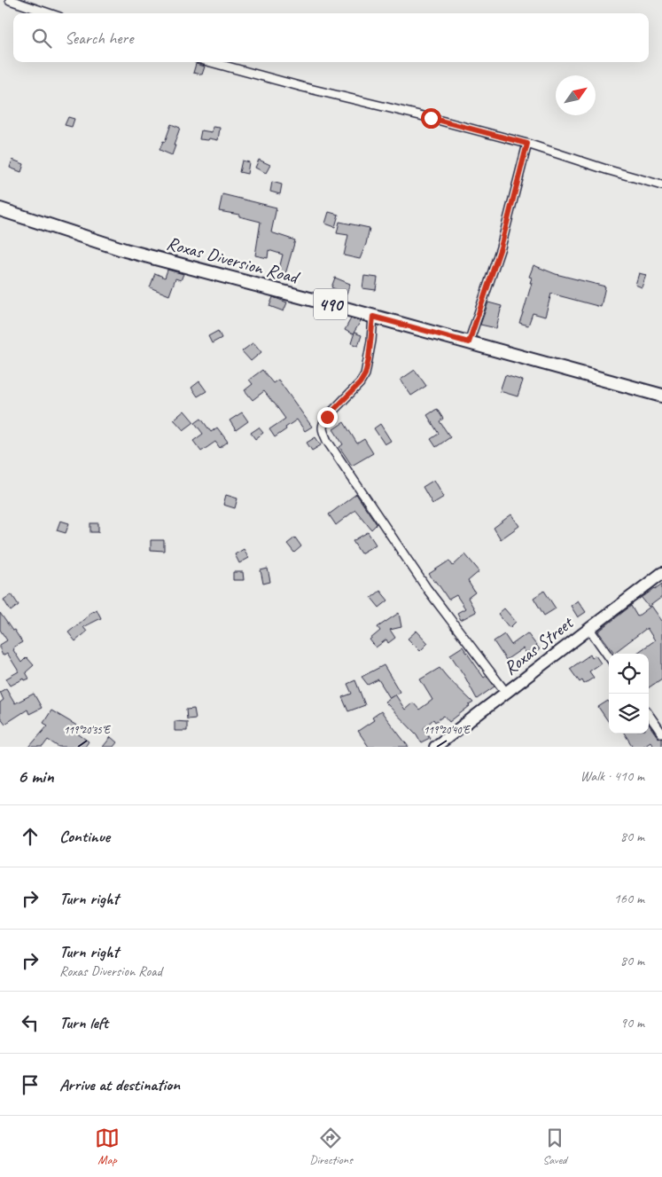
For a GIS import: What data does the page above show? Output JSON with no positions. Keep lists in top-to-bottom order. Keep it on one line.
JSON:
{"streets":{"main road":["Roxas Diversion Road","490","Roxas Street"]},"north":"top right","page":{"search":"Search here","heading":["6 min","Walk · 410 m"],"list":[["Continue","80 m"],["Turn right","160 m"],["Turn right","Roxas Diversion Road","80 m"],["Turn left","90 m"],"Arrive at destination"],"nav":["Map","Directions","Saved"]},"coordinates":["119°20'35\"E","119°20'40\"E"]}
